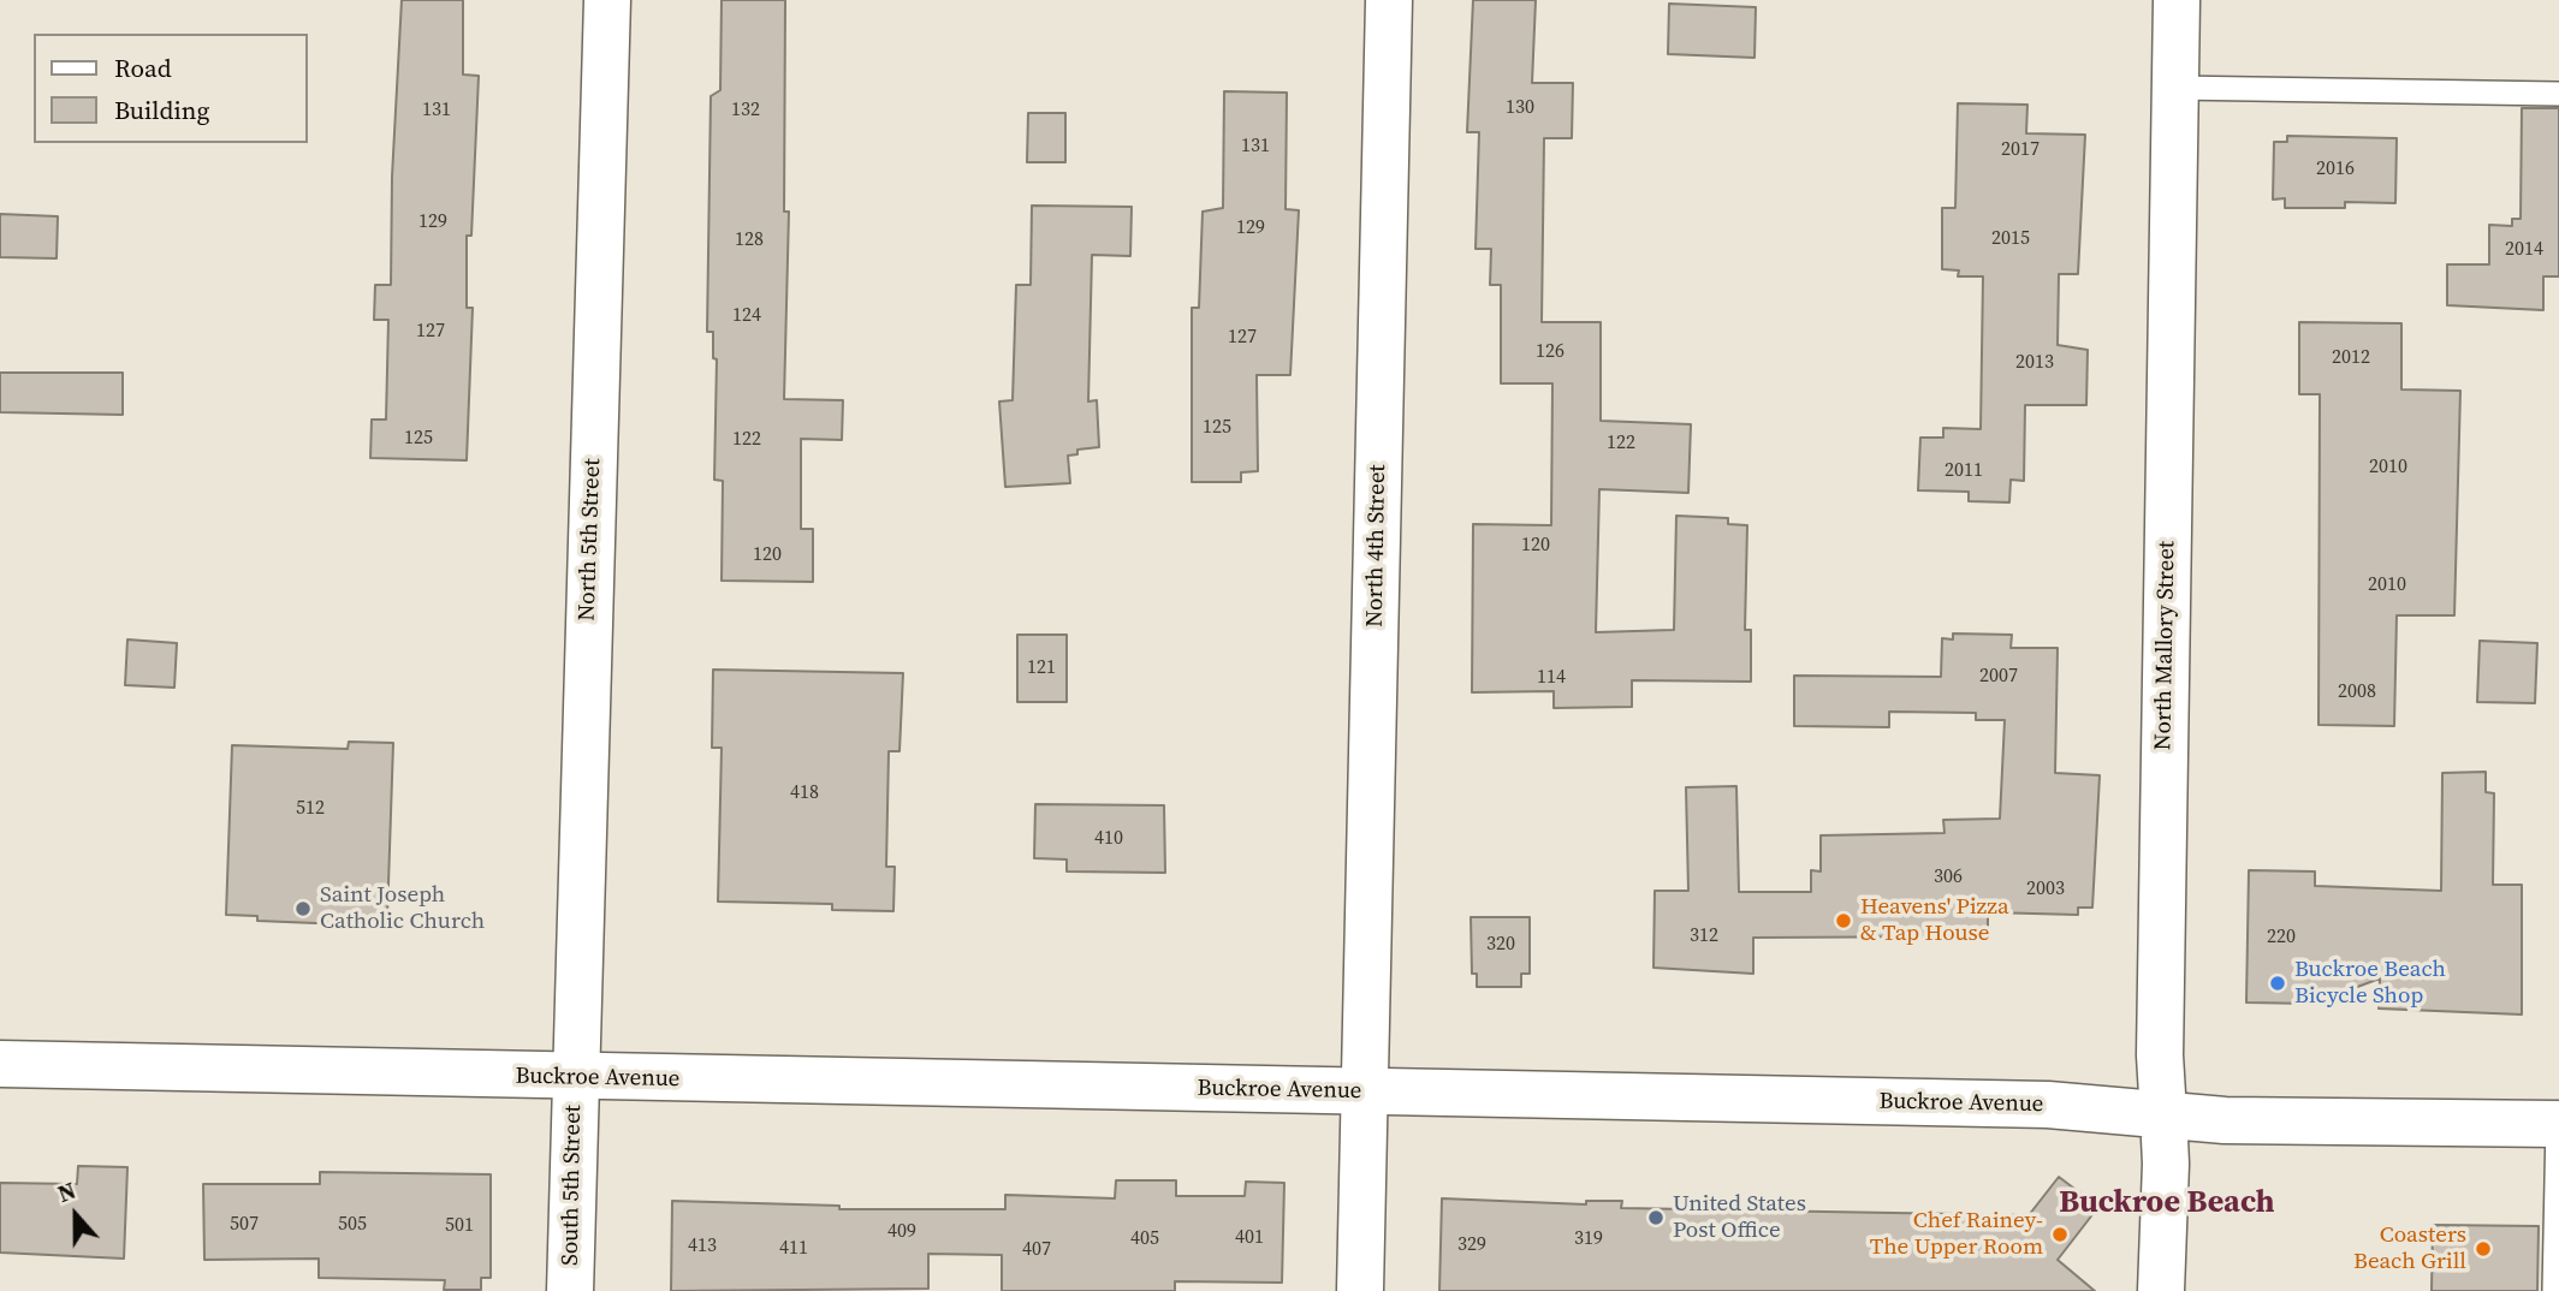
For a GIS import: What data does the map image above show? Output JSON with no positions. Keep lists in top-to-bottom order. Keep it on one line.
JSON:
{"streets":{"street":["North 5th Street","North 4th Street","North Mallory Street","Buckroe Avenue","South 5th Street"]},"crossings":[["North 5th Street","Buckroe Avenue"],["North 5th Street","South 5th Street"],["North 4th Street","Buckroe Avenue"],["North Mallory Street","Buckroe Avenue"],["Buckroe Avenue","South 5th Street"]],"districts":["Buckroe Beach"],"places":["Saint Joseph Catholic Church","Heavens' Pizza & Tap House","Buckroe Beach Bicycle Shop","United States Post Office","Chef Rainey- The Upper Room","Coasters Beach Grill"],"house_numbers":["130","131","132","131","2017","2016","129","129","2015","128","2014","124","127","127","126","2012","2013","125","125","122","122","2010","2011","120","120","2010","121","2007","114","2008","418","512","410","306","2003","312","220","320","507","505","501","409","401","405","319","329","413","411","407"],"legend":["Road","Building"],"north":"top"}
